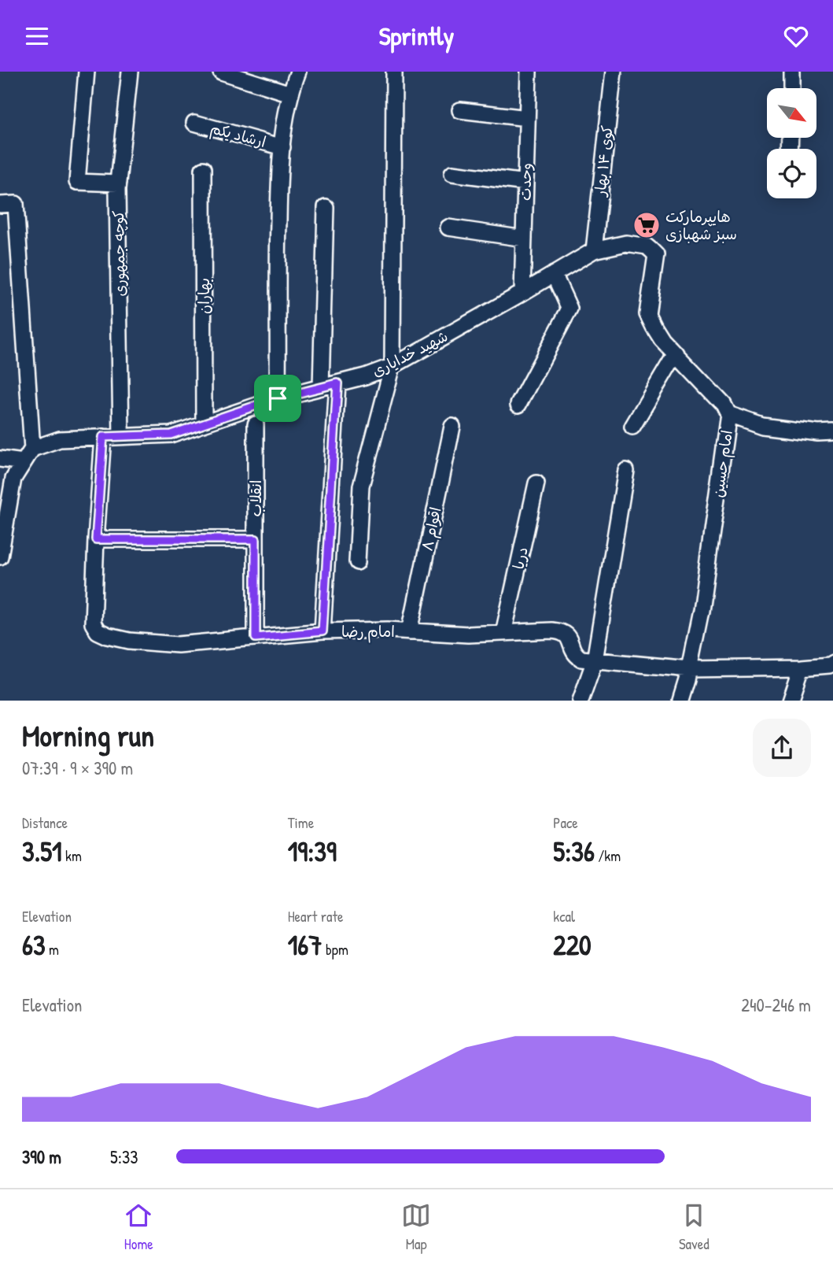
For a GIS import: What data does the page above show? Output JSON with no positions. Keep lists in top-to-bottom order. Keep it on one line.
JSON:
{"streets":{"street":["ارشاد یکم","کوی ۱۴ بهار","وحدت","کوچه جمهوری","بهاران","شهید خدایاری","امام حسین","انقلاب","اقوام ۸","دریا","امام رضا"]},"crossings":[["کوی ۱۴ بهار","شهید خدایاری"],["وحدت","شهید خدایاری"],["کوچه جمهوری","شهید خدایاری"],["بهاران","شهید خدایاری"],["شهید خدایاری","امام حسین"],["شهید خدایاری","امام رضا"],["امام حسین","امام رضا"],["انقلاب","امام رضا"],["اقوام ۸","امام رضا"],["دریا","امام رضا"]],"places":{"supermarket":["هایپرمارکت سبز شهبازی"]},"north":"bottom right","page":{"header":"Sprintly","heading":["Morning run","07:39 · 9 × 390 m"],"stats":[["Distance","3.51 km"],["Time","19:39"],["Pace","5:36 /km"],["Elevation","63 m"],["Heart rate","167 bpm"],["kcal","220"]],"chart":["Elevation","240–246 m"],"list":[{"name":"390 m","note":"5:33"}],"tabs":["Home","Map","Saved"]}}
